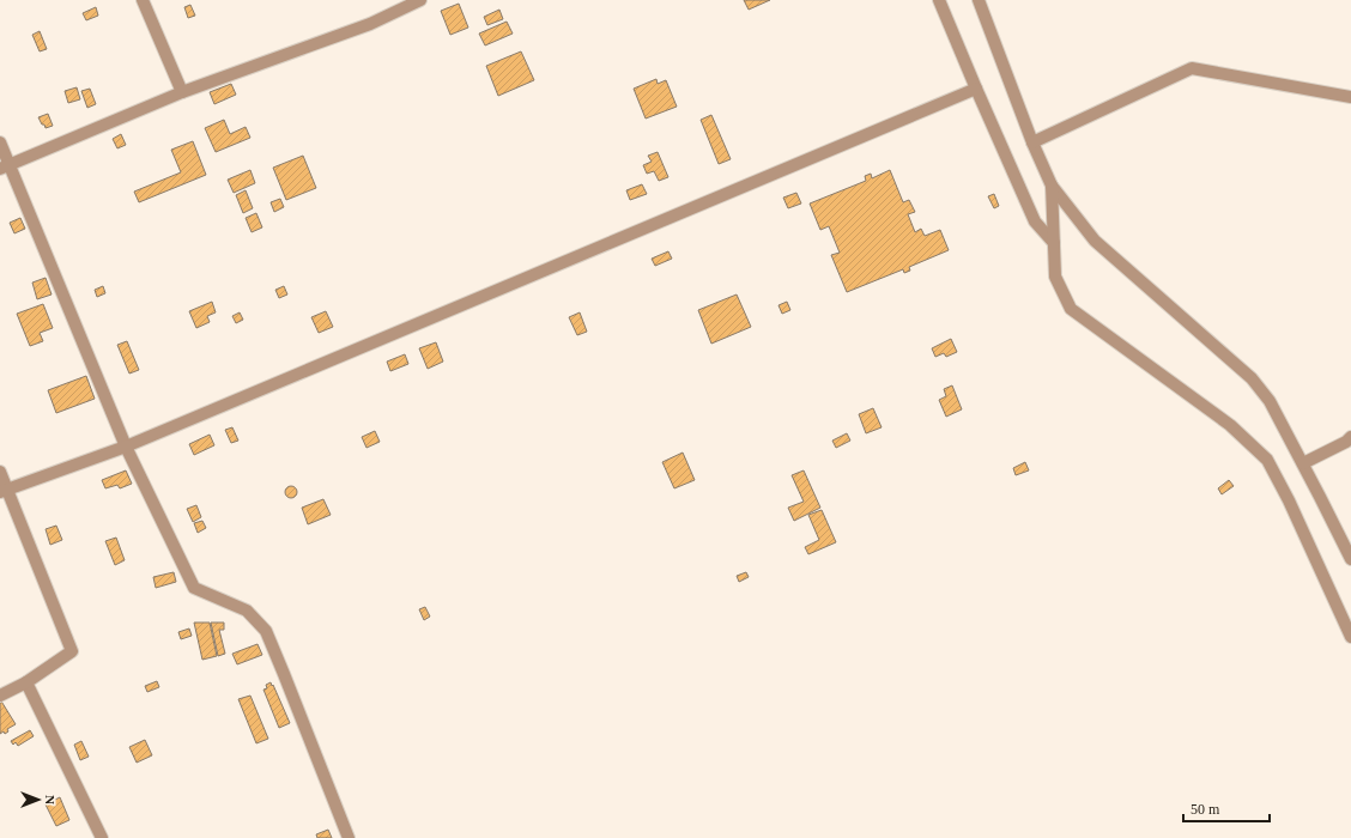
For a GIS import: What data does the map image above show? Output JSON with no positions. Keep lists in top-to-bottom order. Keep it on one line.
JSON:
{"scale_bar":"50 m","north":"right"}
